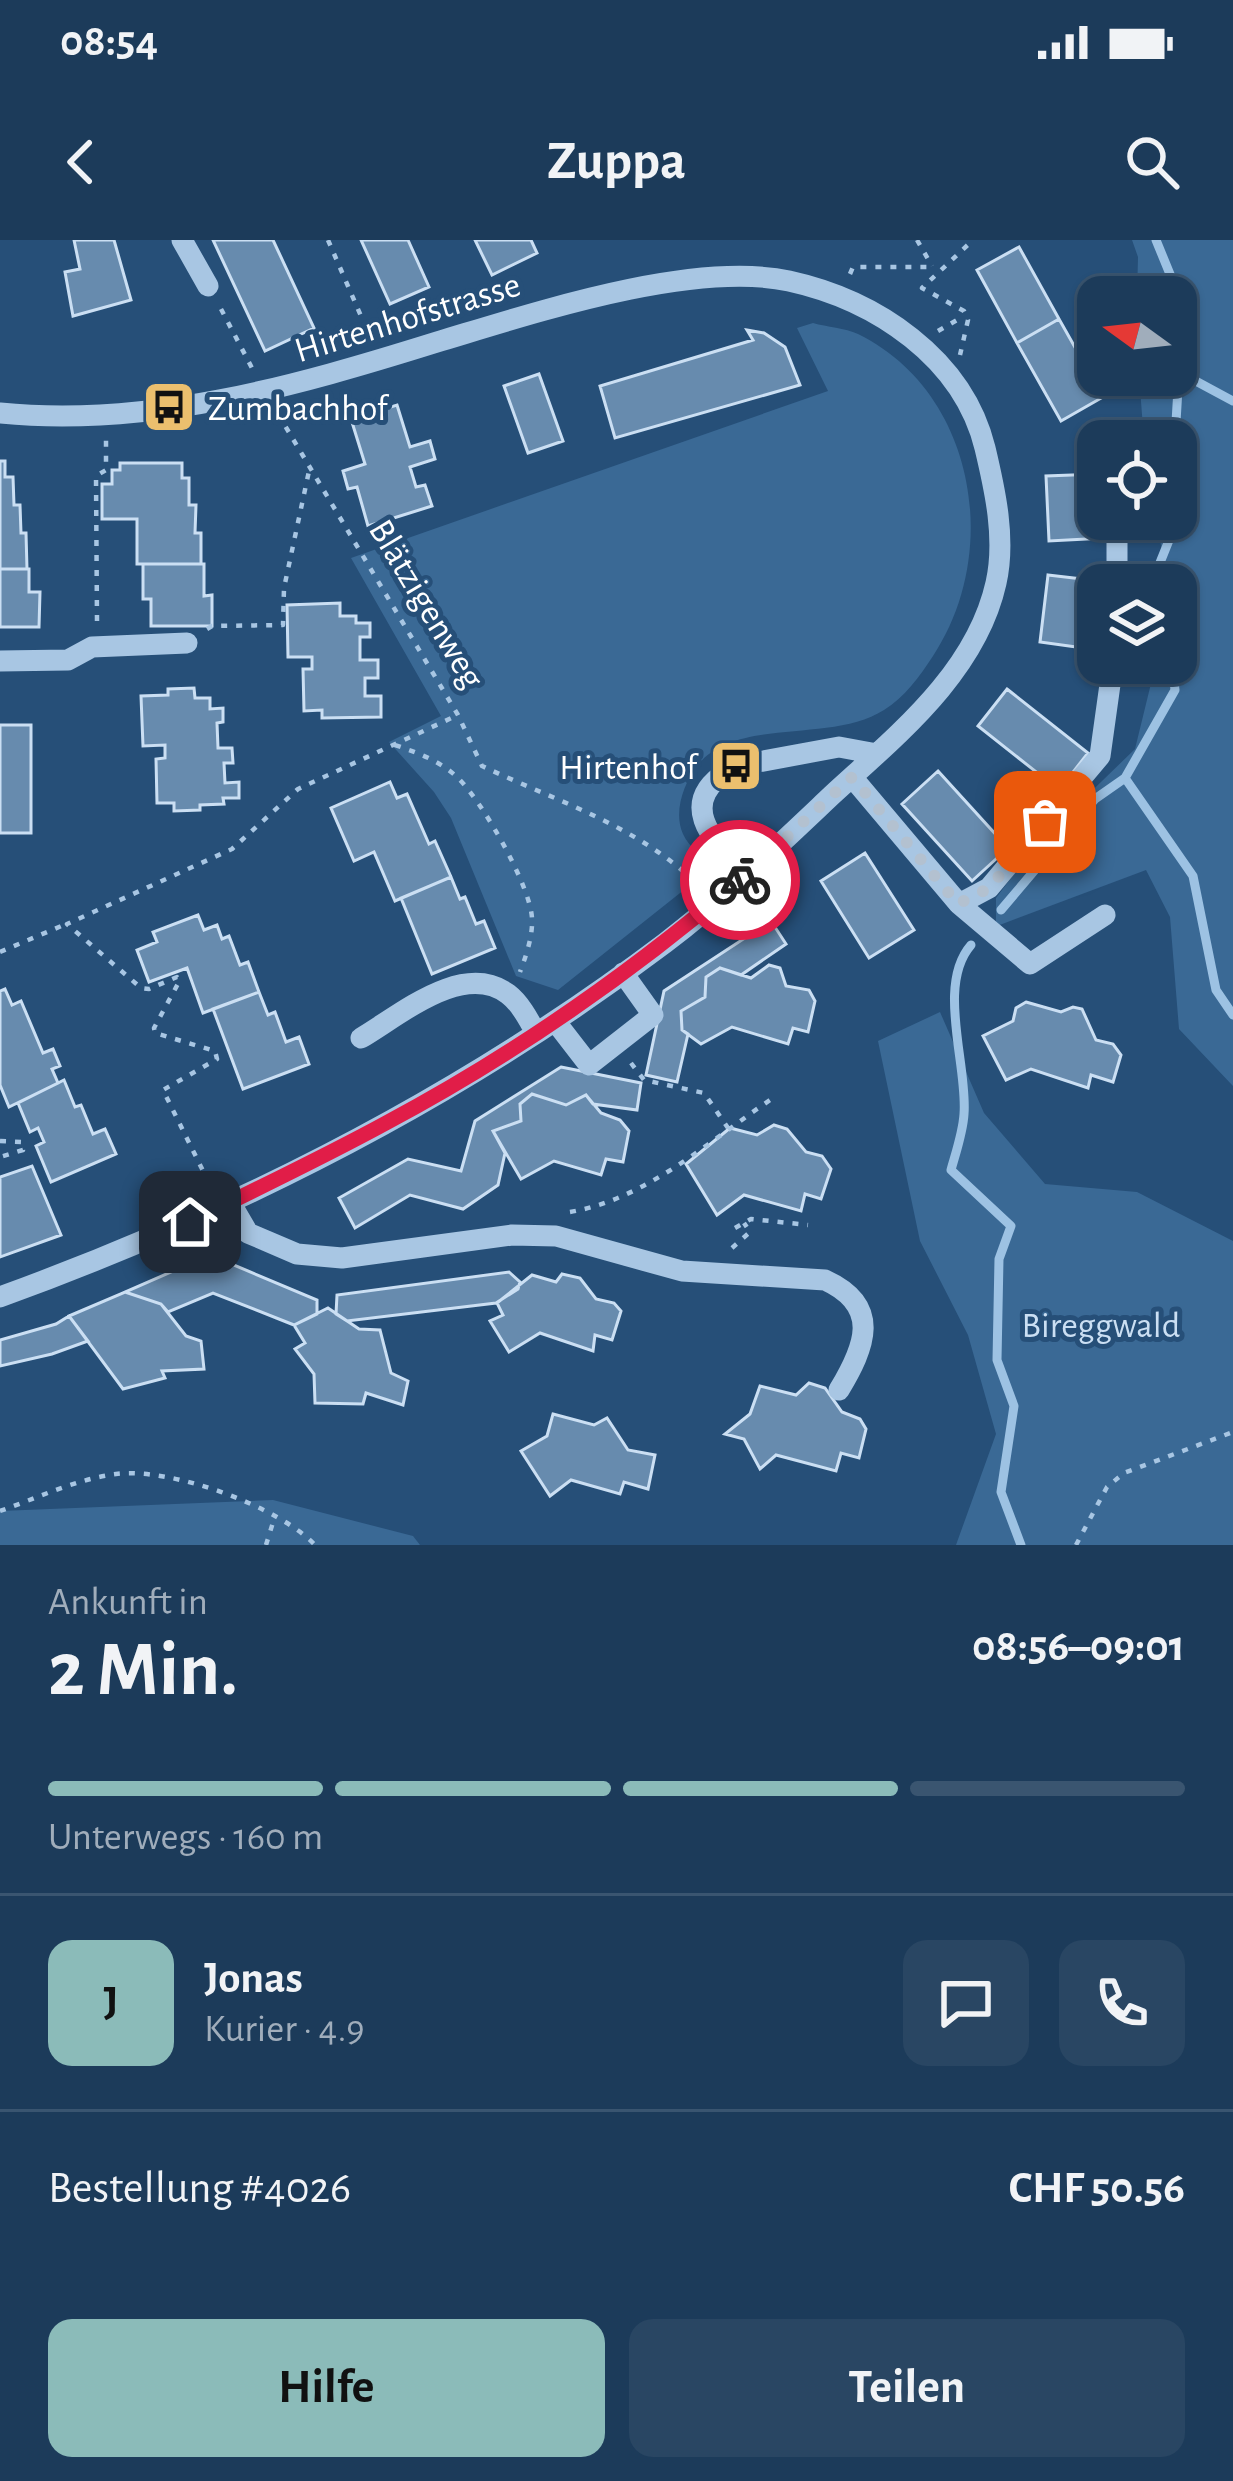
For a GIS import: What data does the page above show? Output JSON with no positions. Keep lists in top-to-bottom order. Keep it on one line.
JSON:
{"streets":{"street":["Hirtenhofstrasse"],"path":["Blätzigenweg"]},"crossings":[["Hirtenhofstrasse","Blätzigenweg"]],"parks":["Bireggwald"],"places":{"bus stop":["Zumbachhof","Hirtenhof"]},"north":"left","page":{"status":"08:54","header":"Zuppa","heading":["2 Min.","Ankunft in","08:56–09:01"],"panel":["Jonas","Kurier · 4.9","Bestellung #4026","CHF 50.56"],"bar":"Unterwegs · 160 m","round":"J","buttons":["Hilfe","Teilen"]}}
